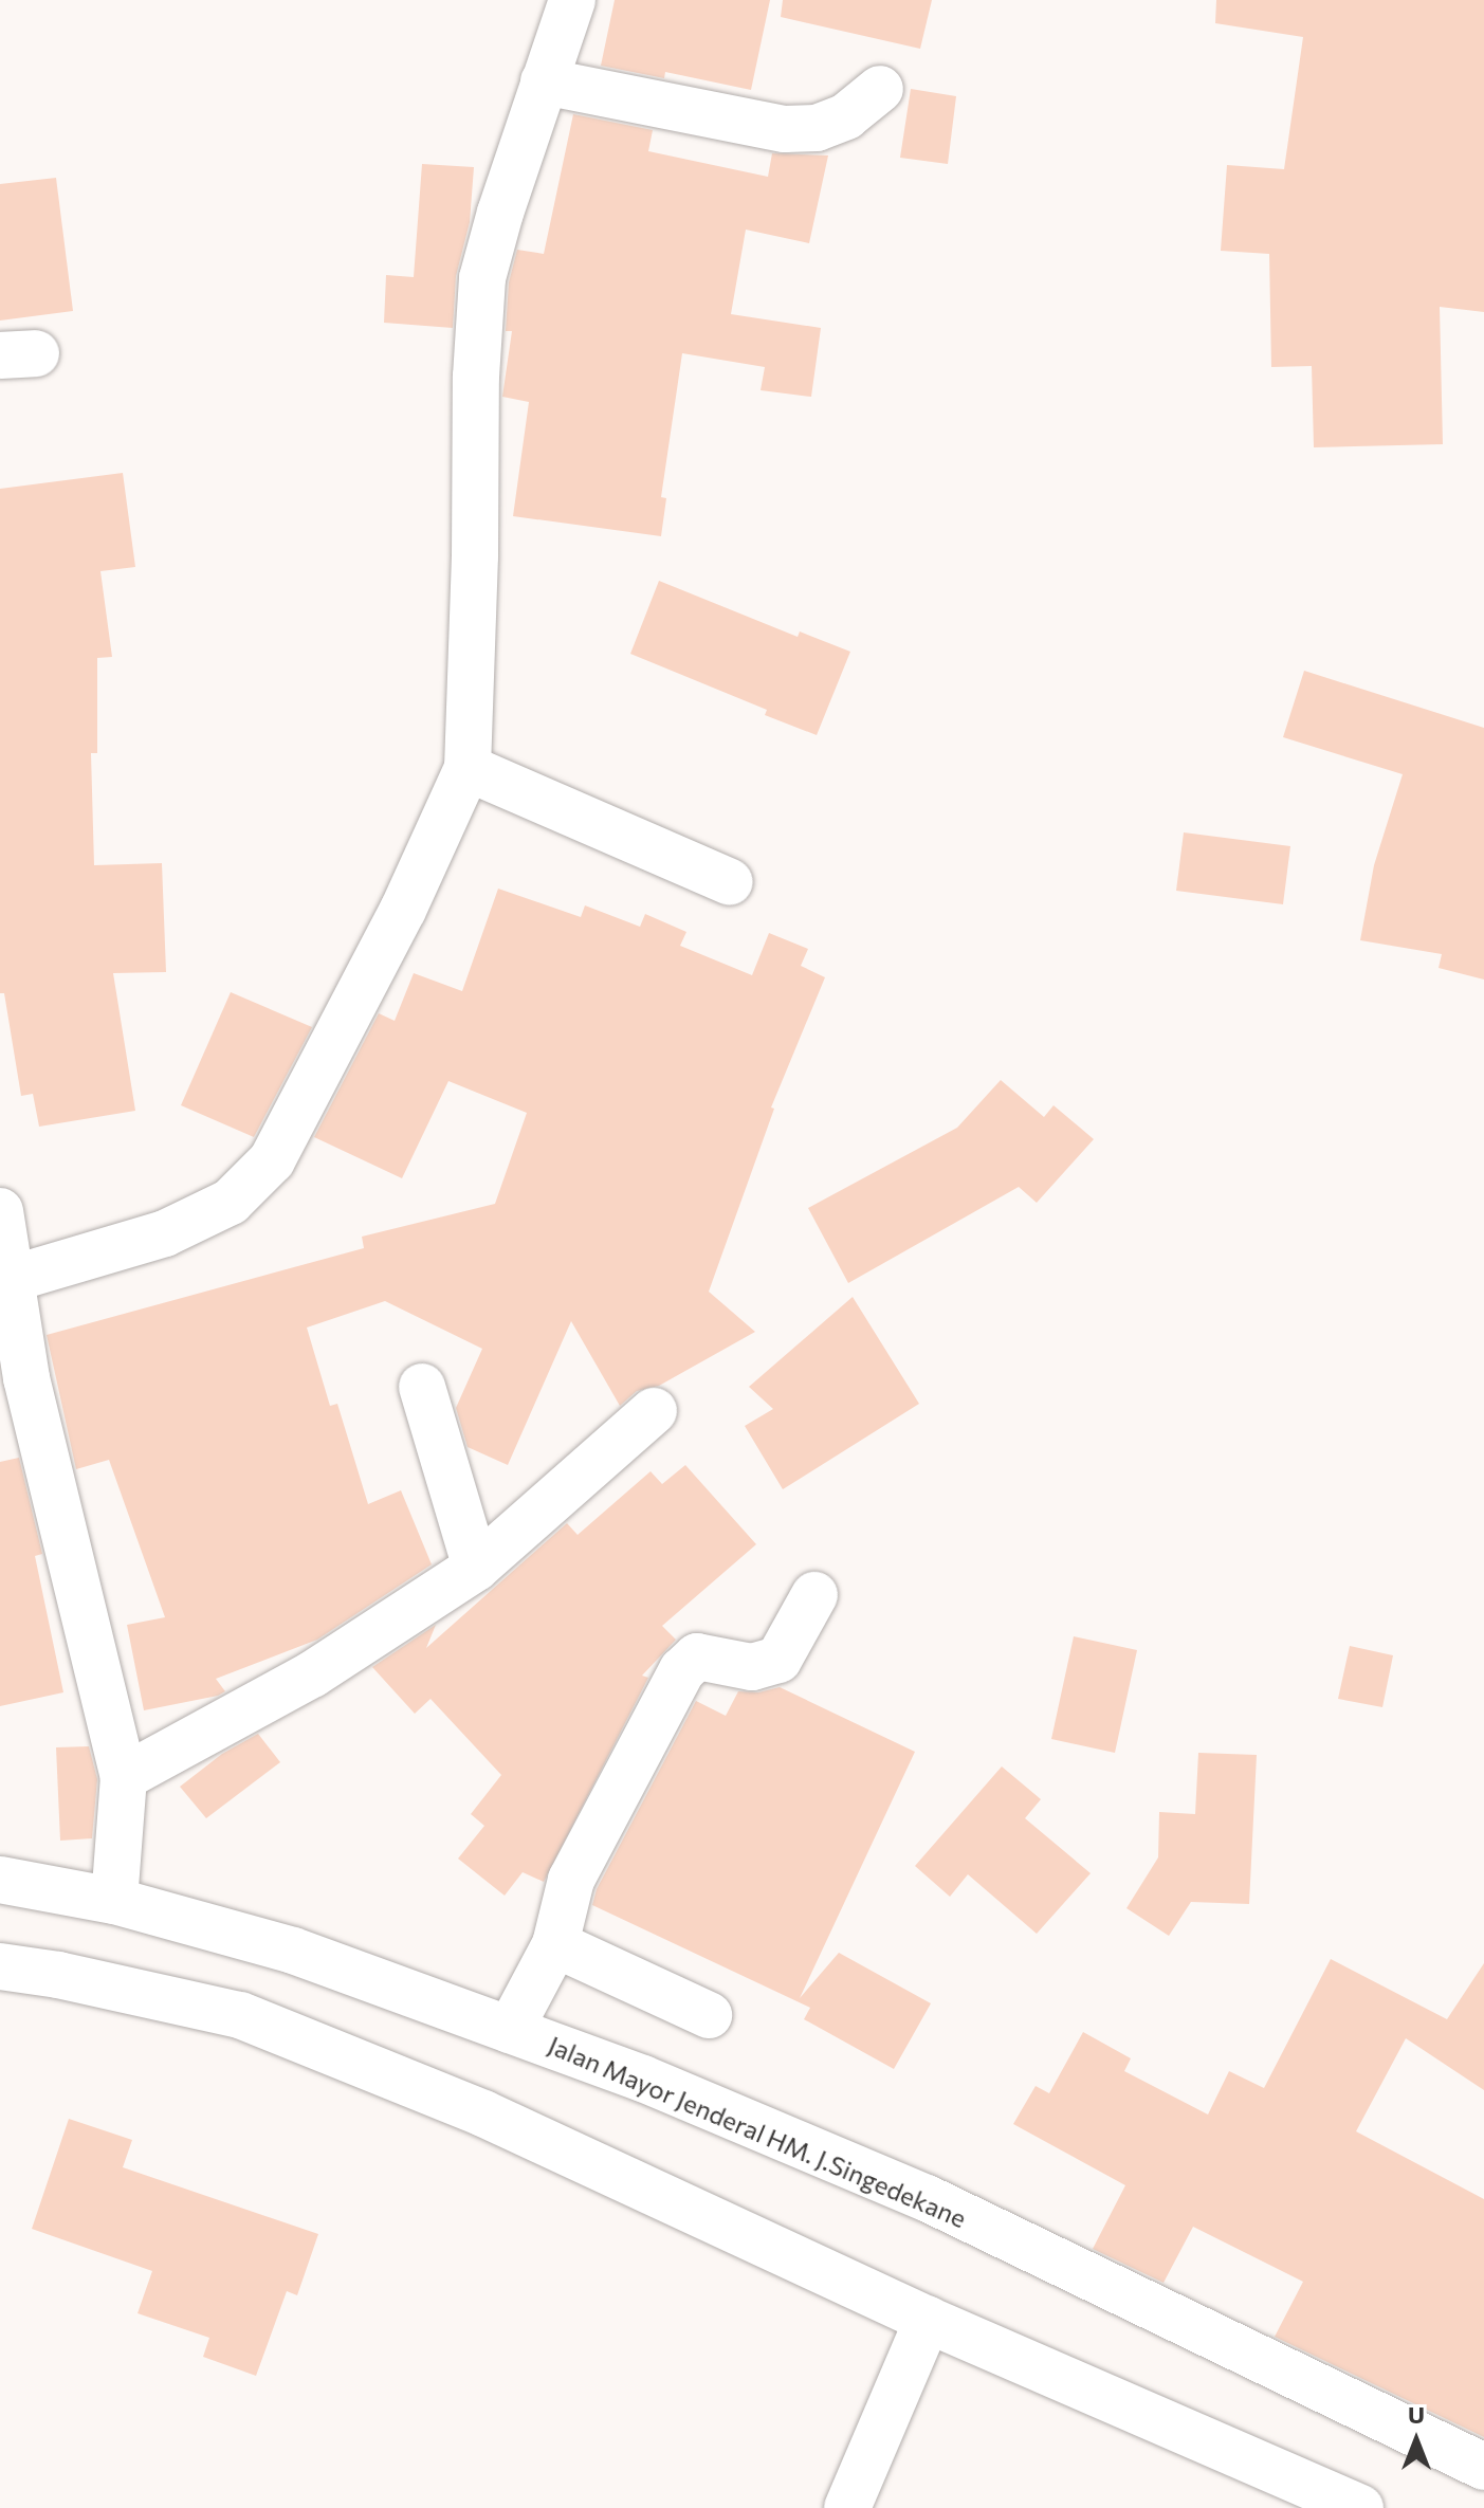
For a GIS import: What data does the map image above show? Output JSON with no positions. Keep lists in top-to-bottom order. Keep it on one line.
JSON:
{"streets":{"street":["Jalan Mayor Jenderal HM. J.Singedekane"]},"north":"top"}
